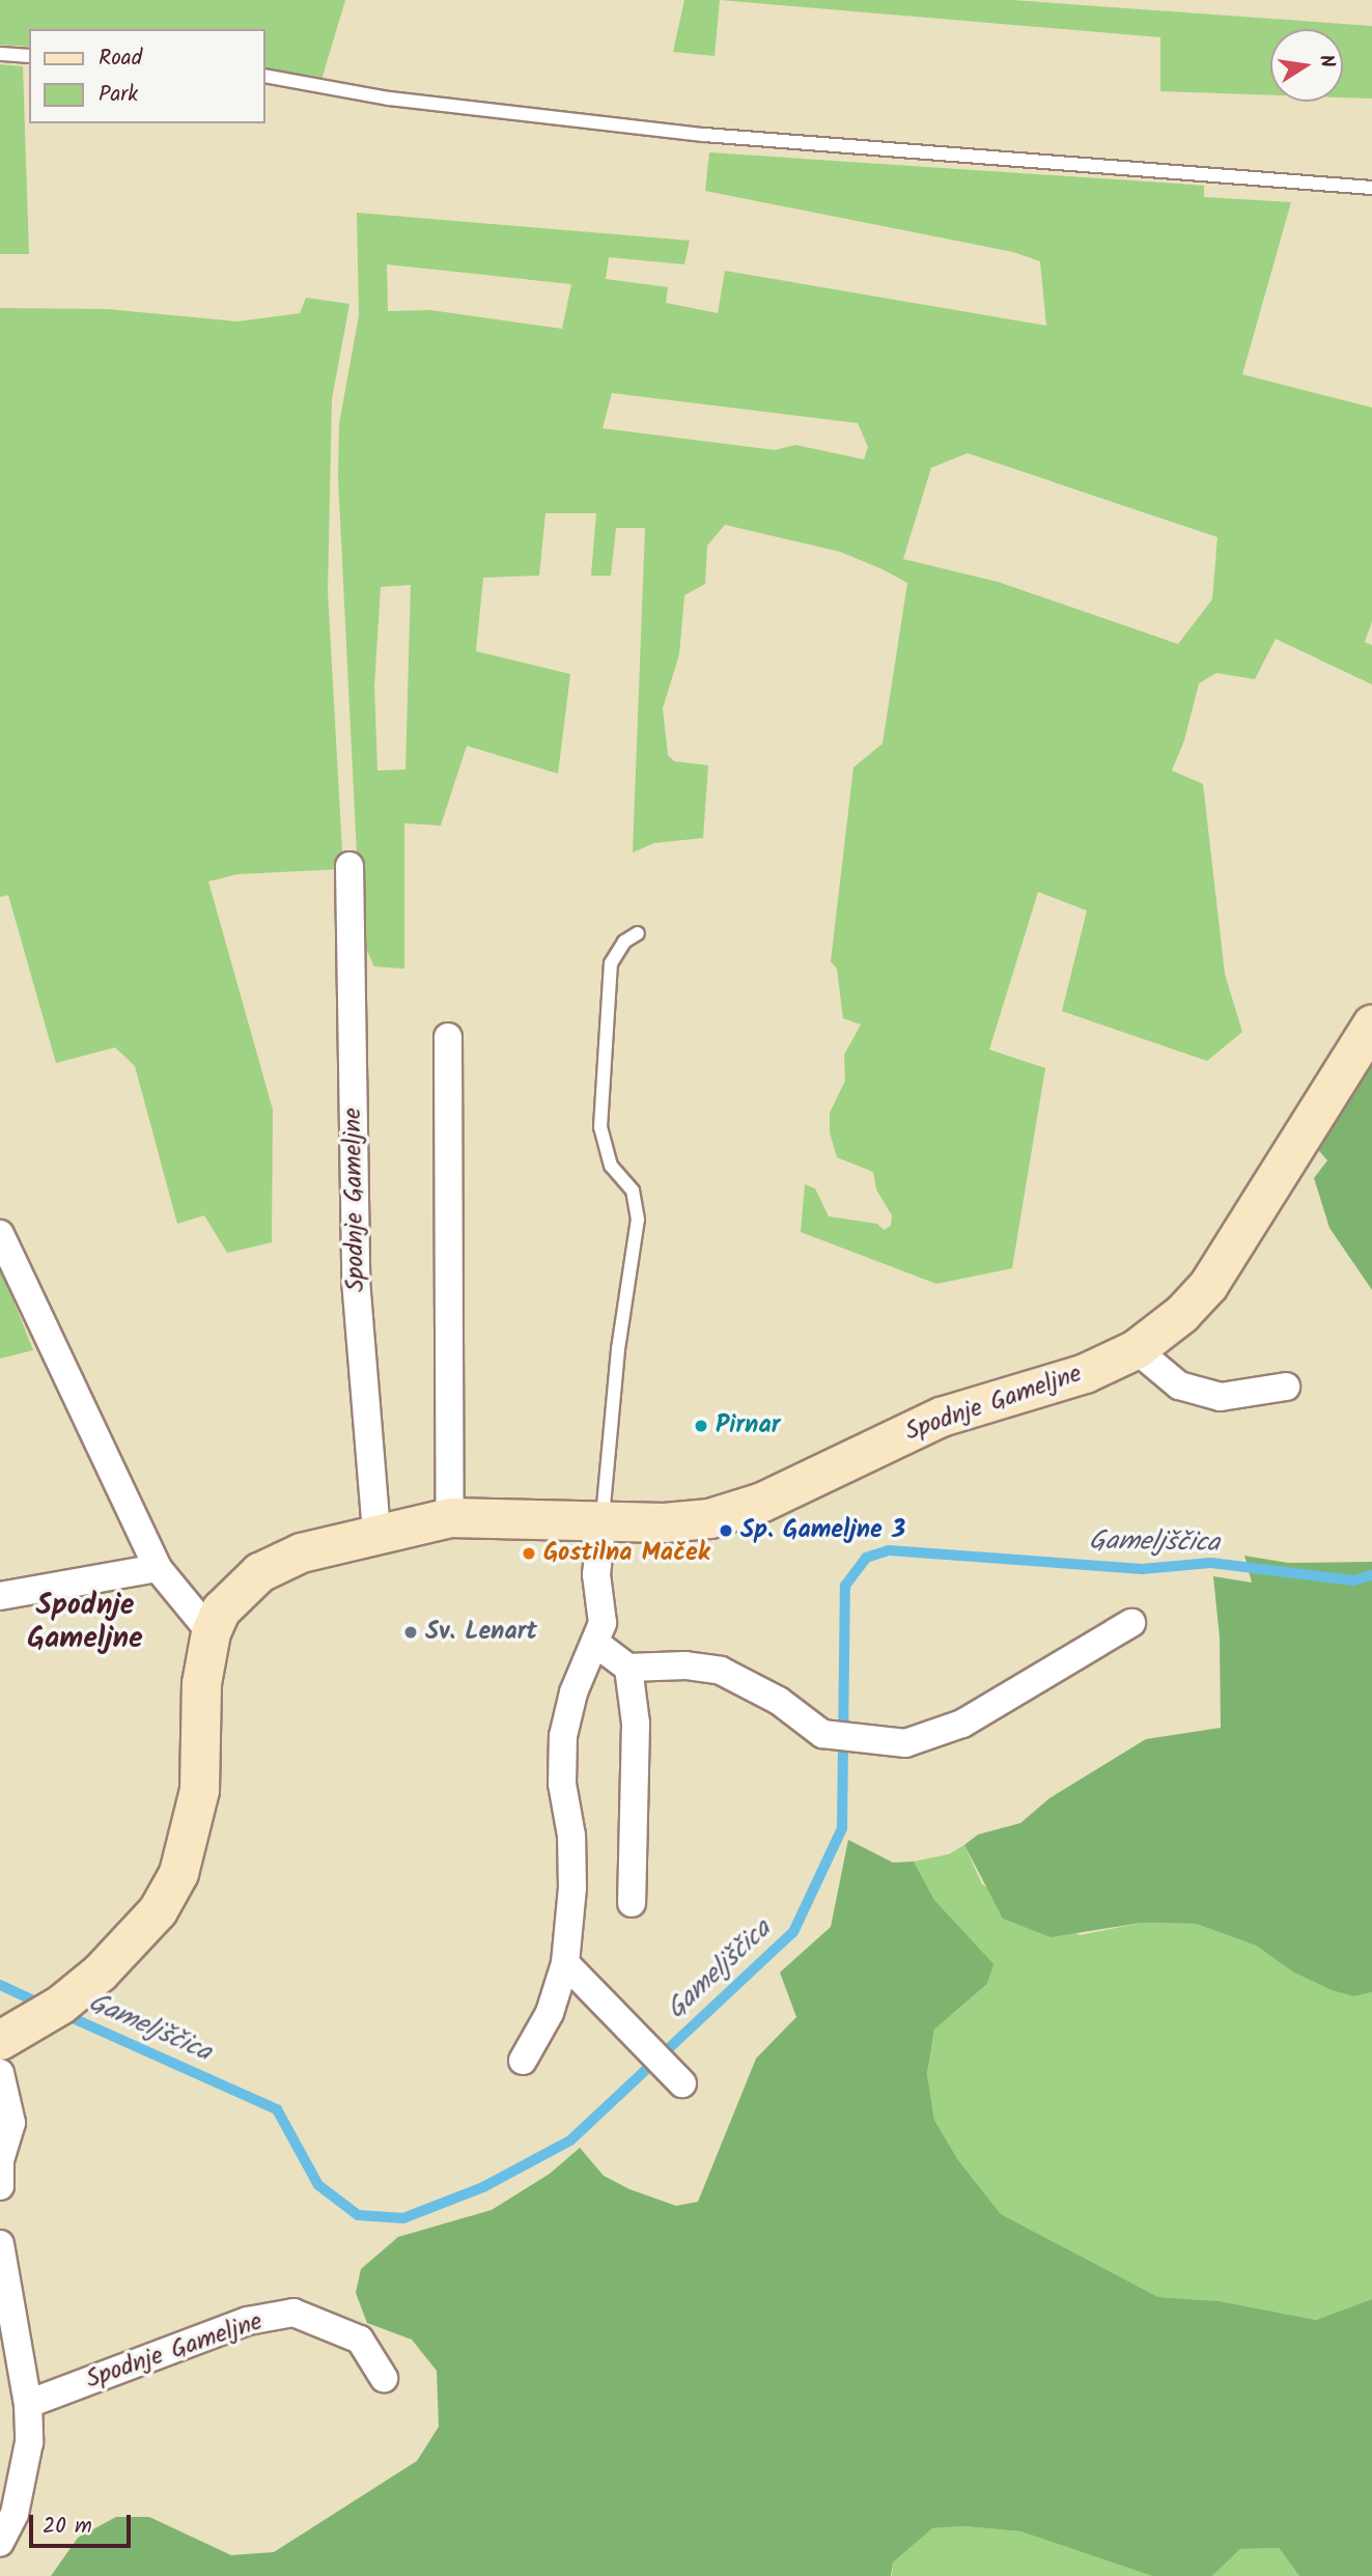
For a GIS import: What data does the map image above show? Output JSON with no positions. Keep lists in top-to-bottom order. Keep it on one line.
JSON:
{"streets":{"street":["Spodnje Gameljne"]},"districts":["Spodnje Gameljne"],"water":["Gameljščica"],"places":["Pirnar","Sp. Gameljne 3","Gostilna Maček","Sv. Lenart"],"legend":["Road","Park"],"scale_bar":"20 m","north":"right"}
